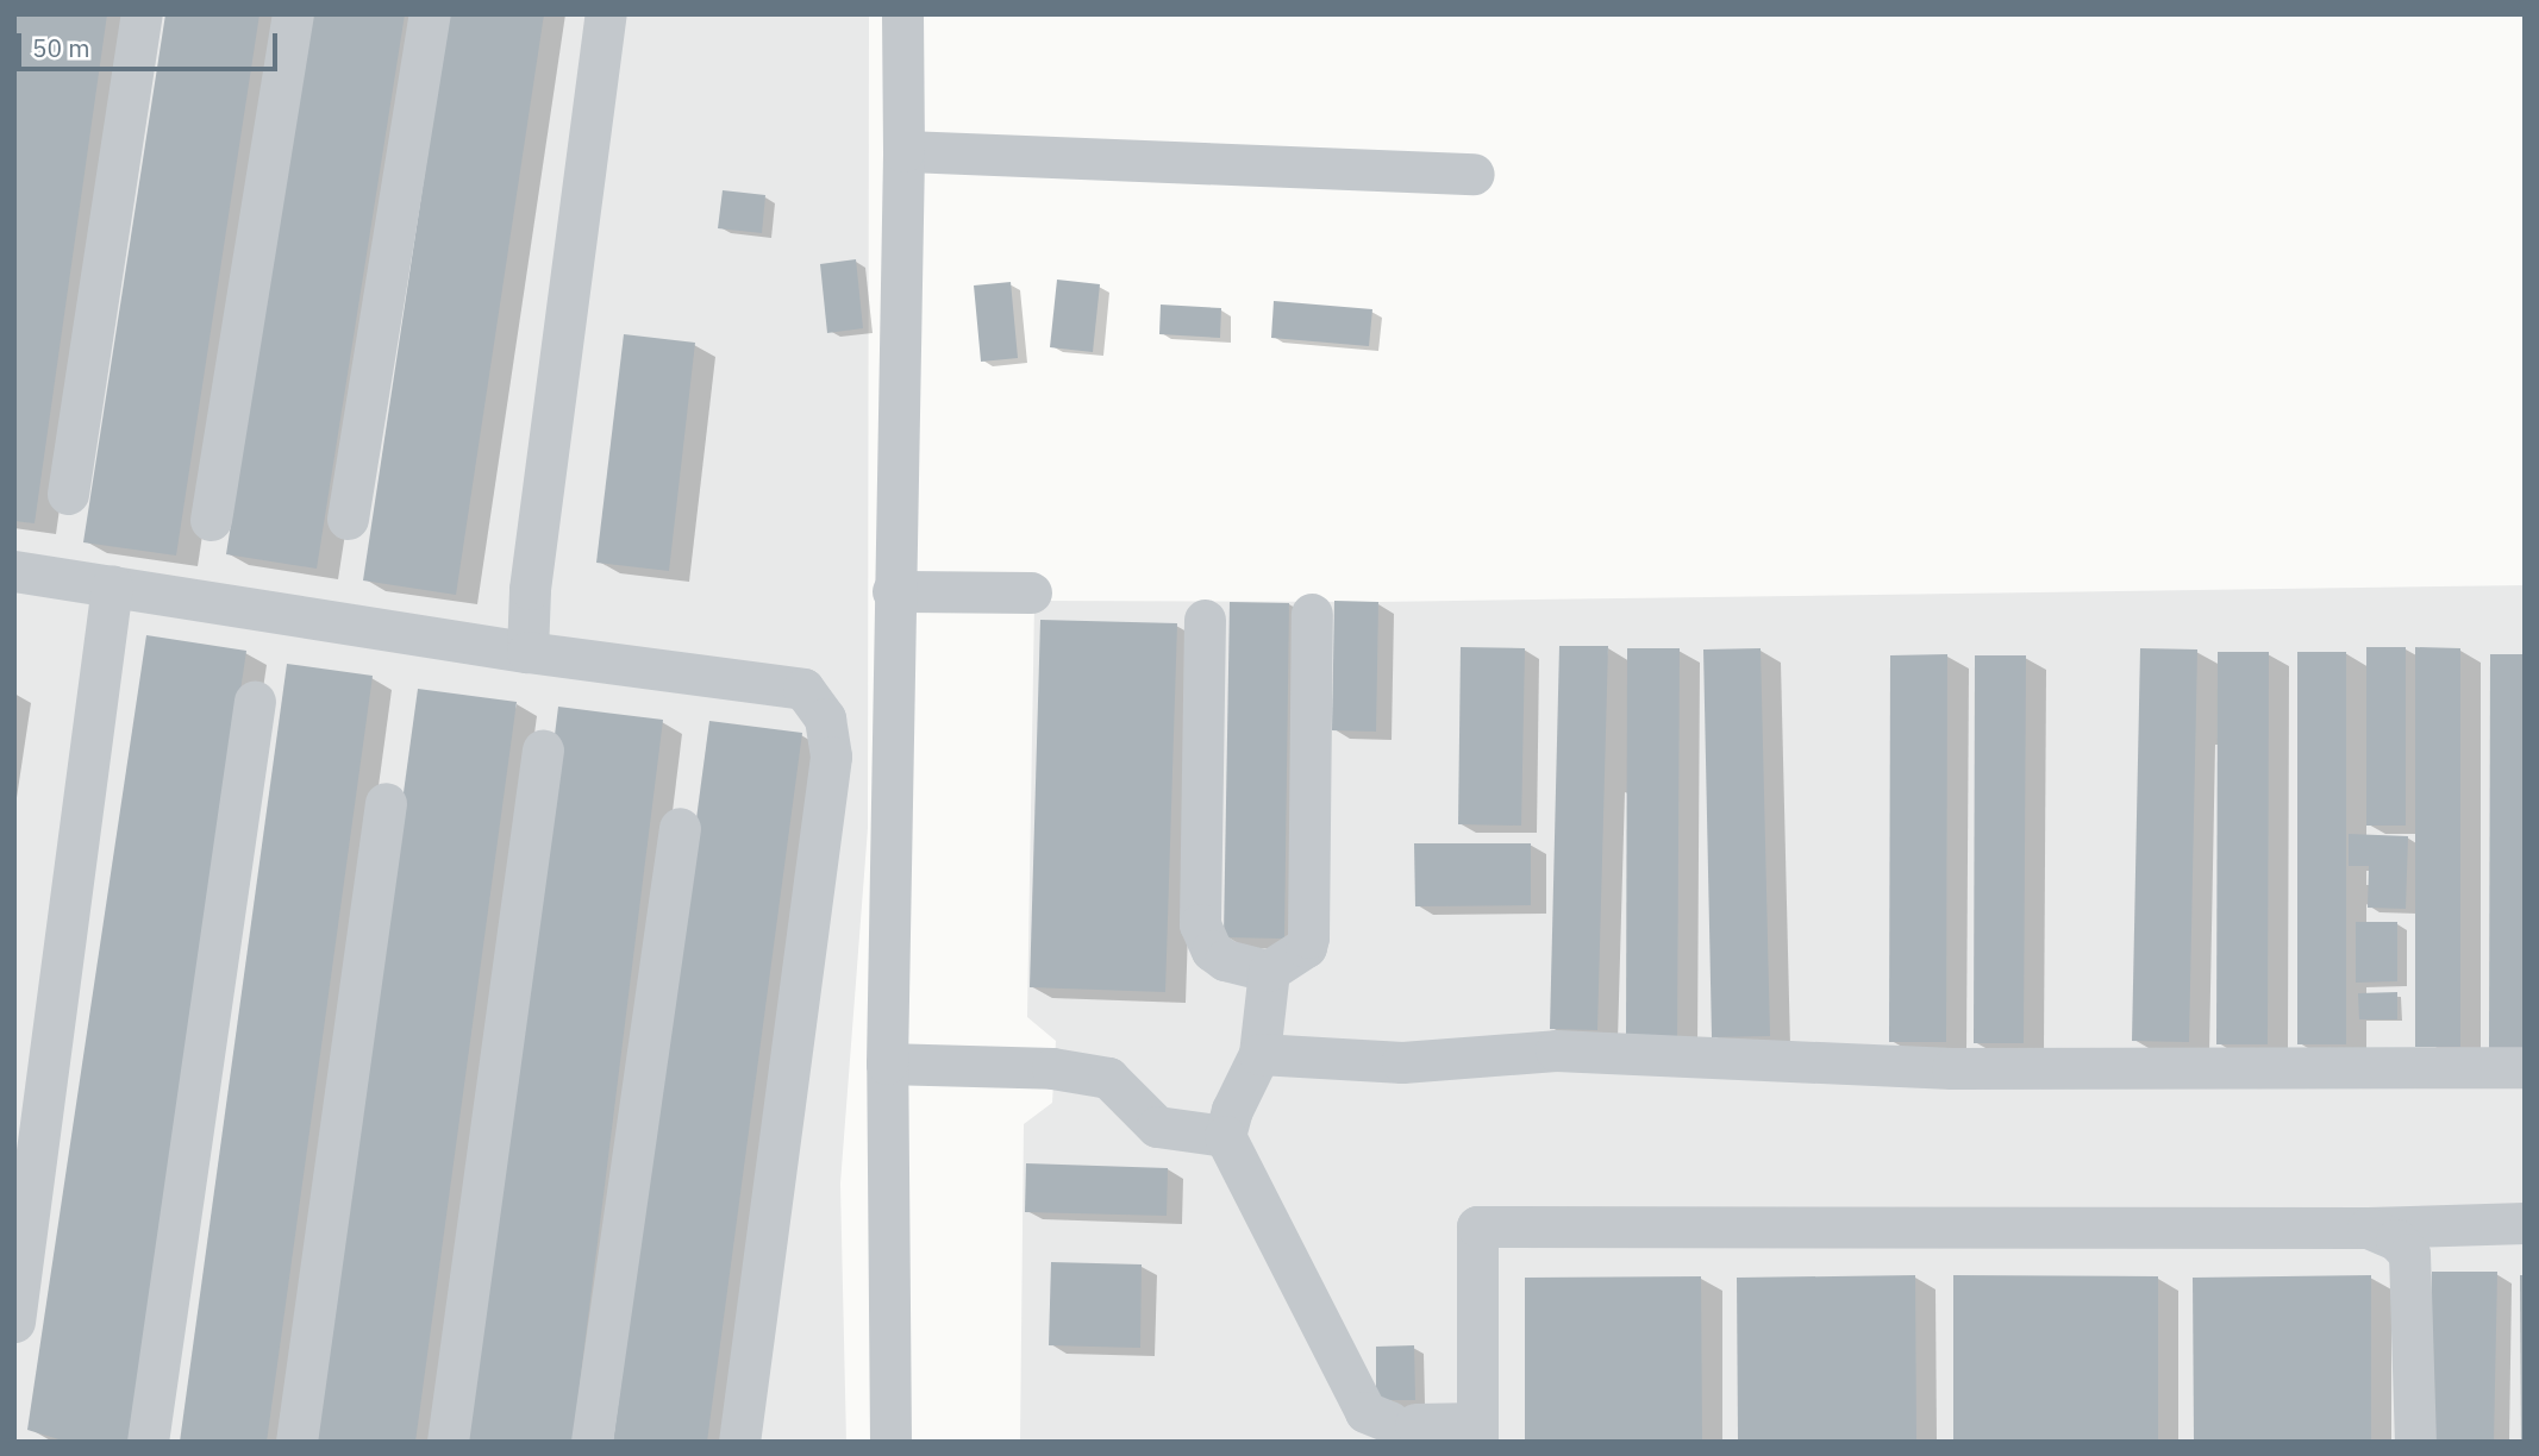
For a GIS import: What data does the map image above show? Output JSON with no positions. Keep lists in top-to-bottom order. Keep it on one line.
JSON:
{"scale_bar":"50 m"}
